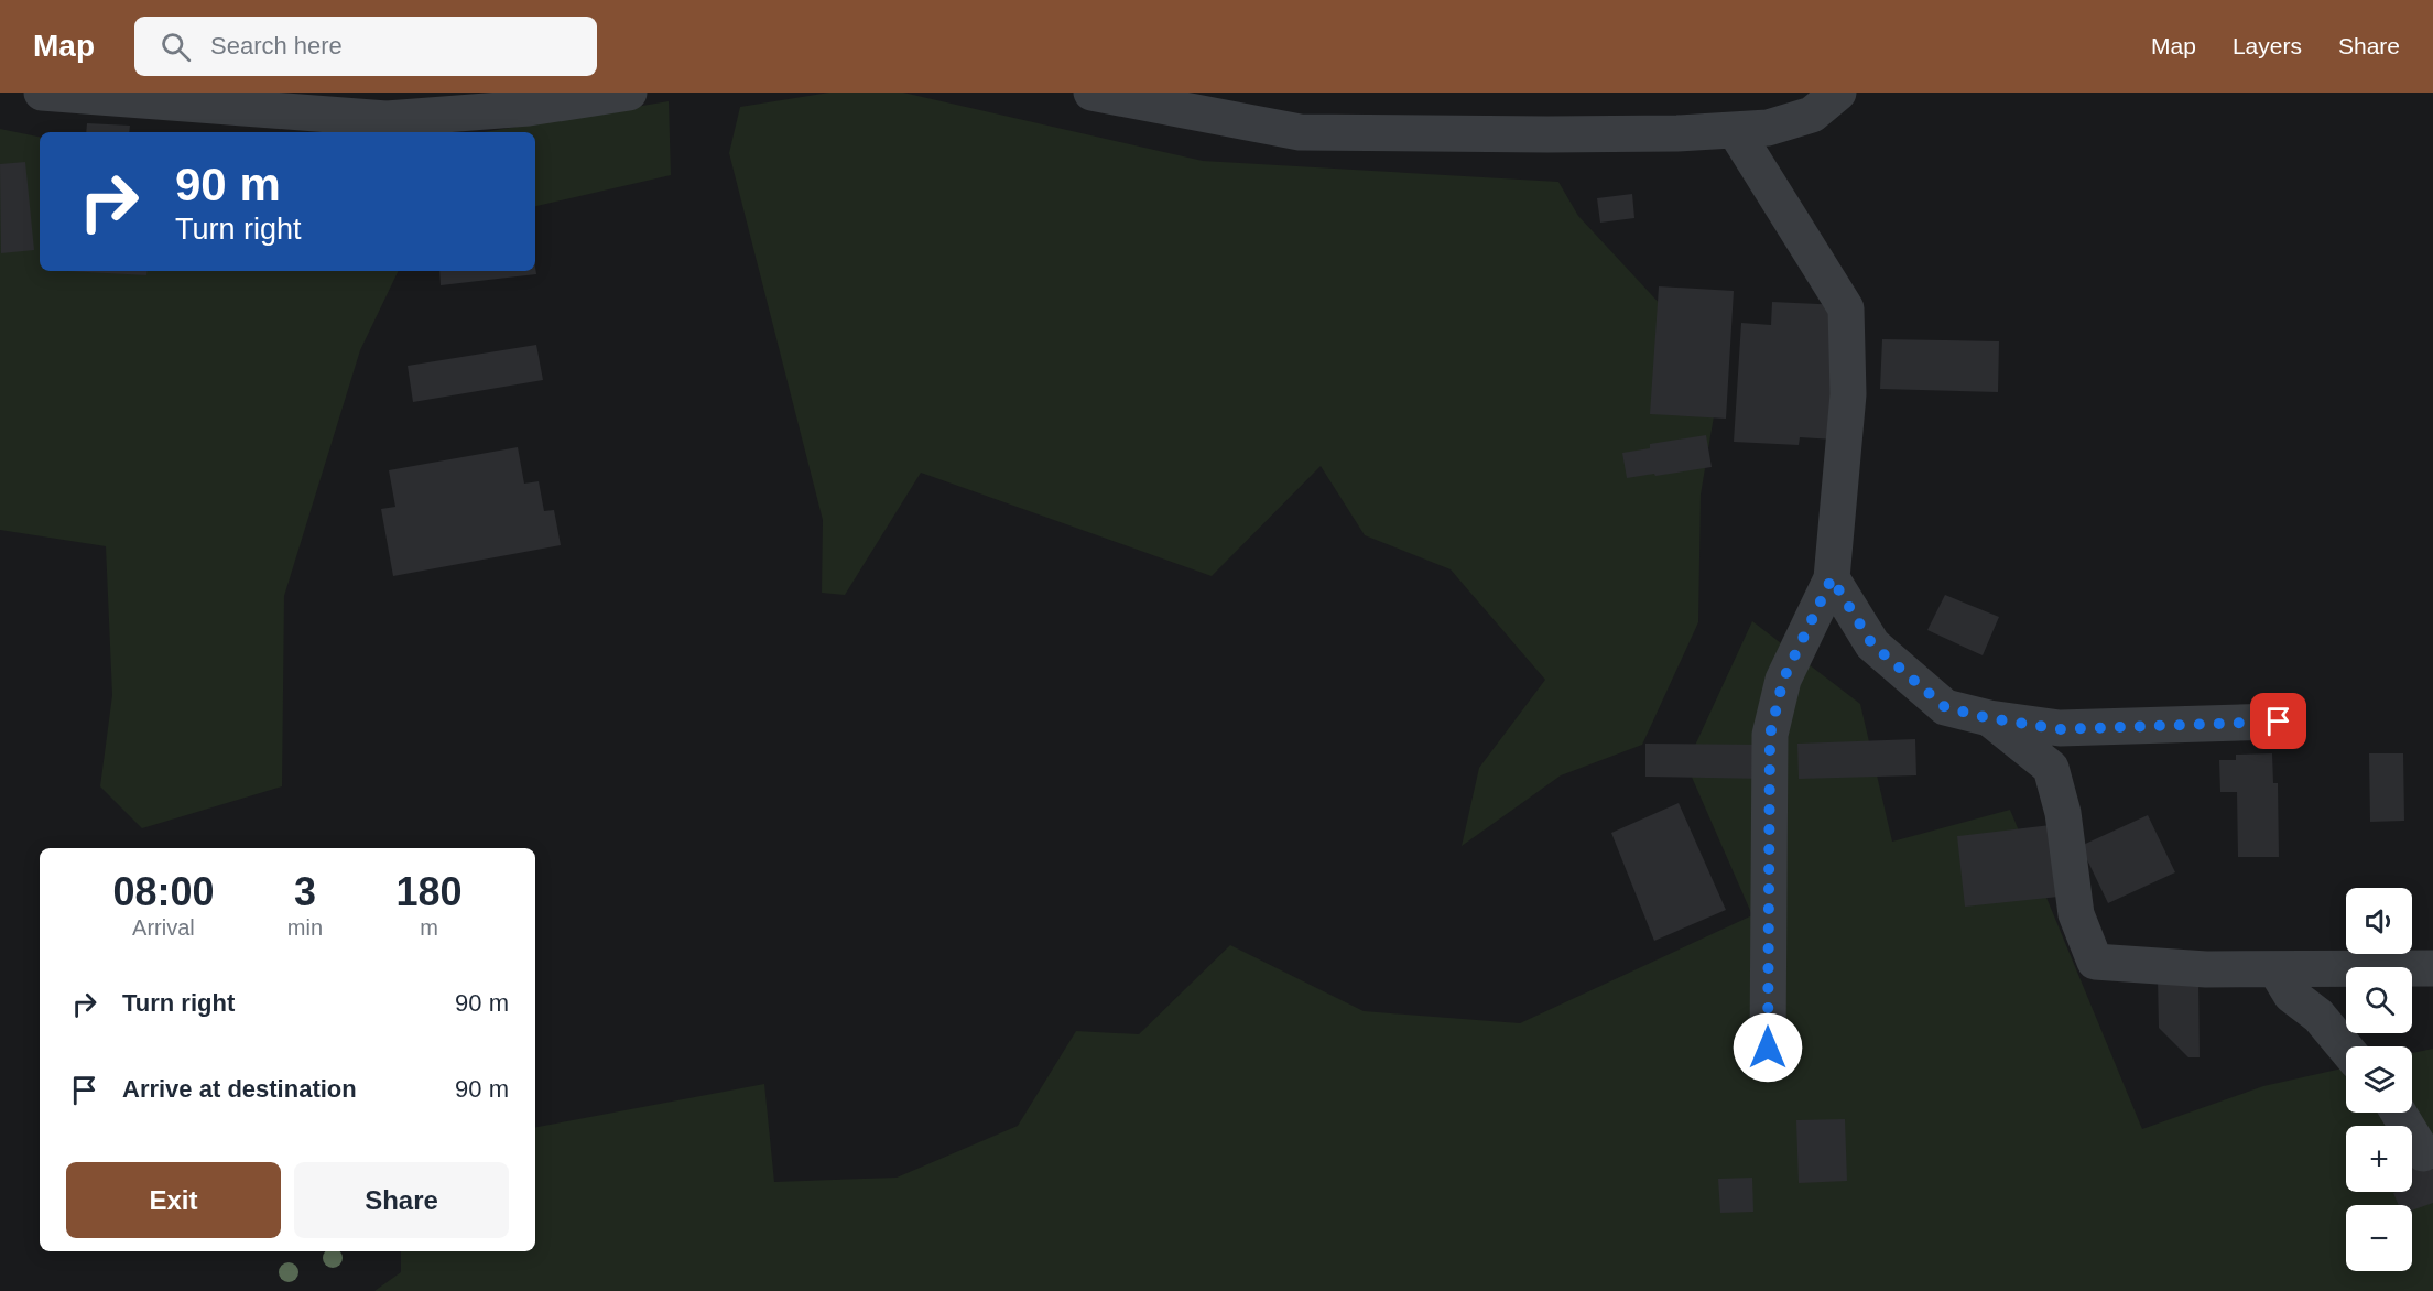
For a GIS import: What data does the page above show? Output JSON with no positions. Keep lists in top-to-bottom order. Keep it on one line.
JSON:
{"page":{"header":"Map","search":"Search here","nav":["Map","Layers","Share"],"turn":["90 m","Turn right"],"eta":["08:00","Arrival","3","min","180","m"],"map_buttons":["+","−"],"list":[{"name":"Turn right","value":"90 m"},{"name":"Arrive at destination","value":"90 m"}],"buttons":["Exit","Share"]}}
